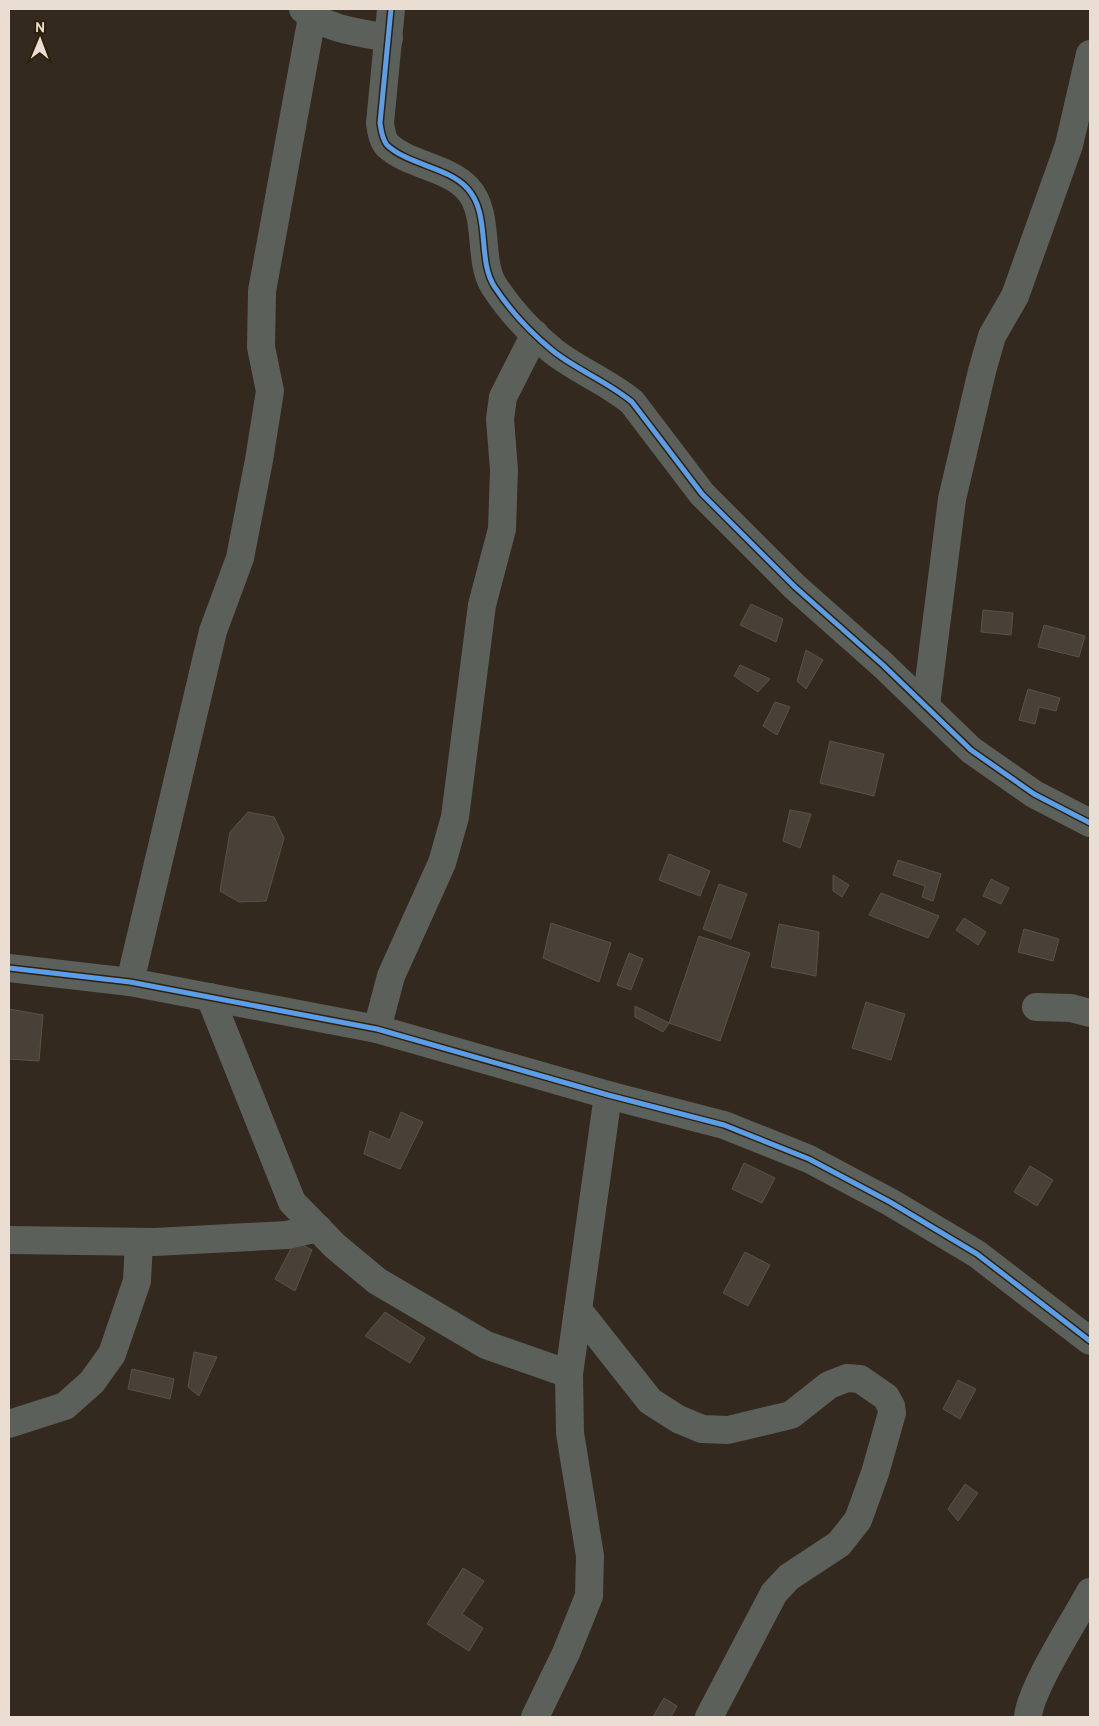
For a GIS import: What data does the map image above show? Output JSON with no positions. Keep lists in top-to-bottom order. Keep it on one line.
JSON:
{"north":"top"}
